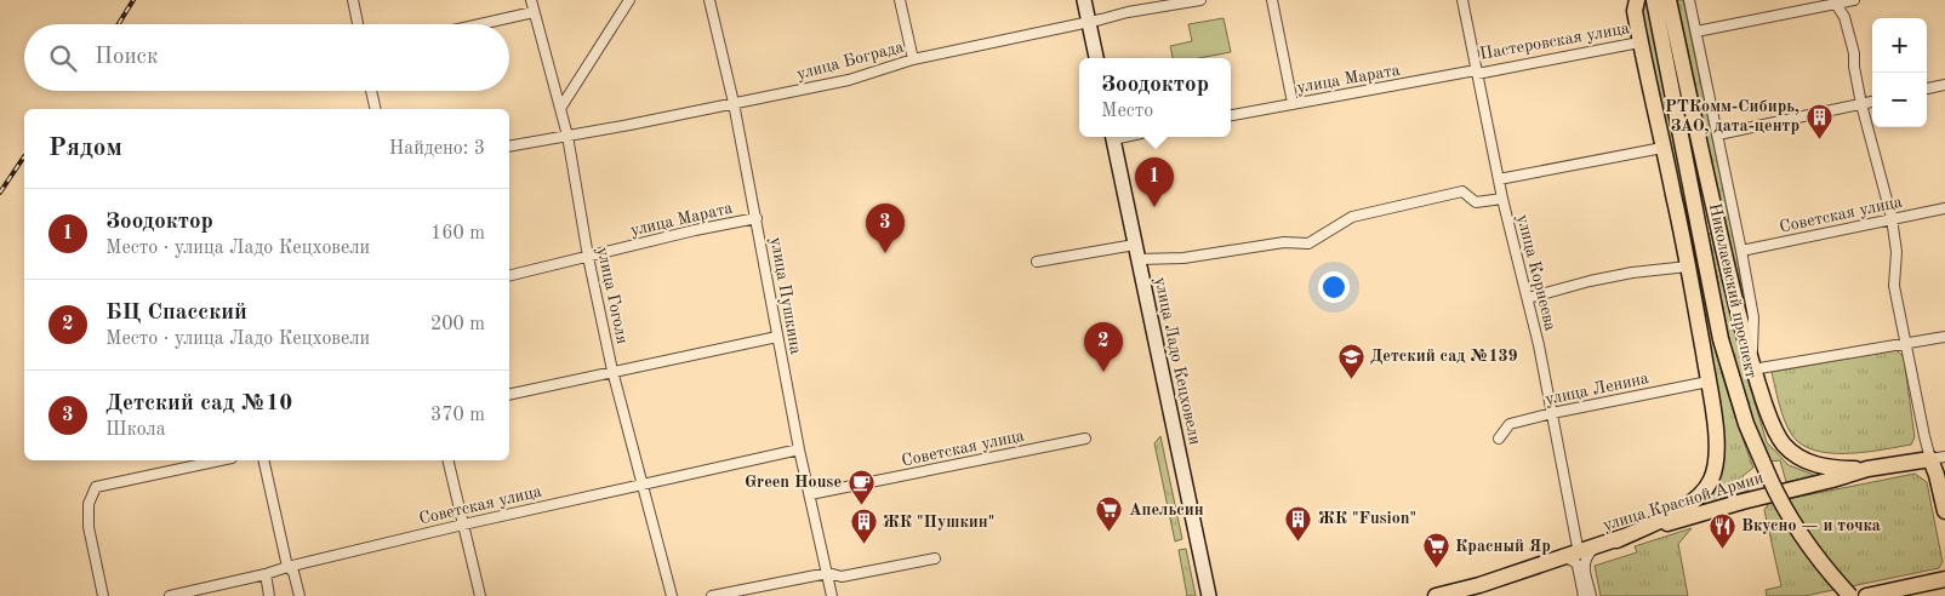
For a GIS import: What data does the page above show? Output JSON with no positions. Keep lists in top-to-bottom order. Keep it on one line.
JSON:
{"streets":{"main road":["Николаевский проспект","улица Ладо Кецховели","улица Красной Армии"],"street":["Пастеровская улица","улица Бограда","улица Марата","Советская улица","улица Корнеева","улица Гоголя","улица Пушкина","улица Ленина"]},"crossings":[["Пастеровская улица","улица Марата"],["Пастеровская улица","улица Корнеева"],["улица Бограда","улица Гоголя"],["улица Бограда","улица Пушкина"],["улица Марата","улица Корнеева"],["улица Марата","улица Гоголя"],["улица Марата","улица Пушкина"],["Советская улица","улица Гоголя"],["Советская улица","улица Пушкина"],["улица Корнеева","улица Ленина"],["улица Корнеева","улица Красной Армии"],["Николаевский проспект","улица Красной Армии"]],"places":{"building":["РТКомм-Сибирь, ЗАО, дата-центр","ЖК \"Fusion\"","ЖК \"Пушкин\""],"school or university":["Детский сад №139"],"cafe":["Green House"],"supermarket":["Апельсин","Красный Яр"],"restaurant":["Вкусно — и точка"]},"page":{"map_buttons":["+","−"],"search":"Поиск","popup":["Зоодоктор","Место"],"heading":["Рядом","Найдено: 3"],"pins":["1","3","2"],"list":[{"mark":"1","name":"Зоодоктор","note":"Место · улица Ладо Кецховели","value":"160 m"},{"mark":"2","name":"БЦ Спасский","note":"Место · улица Ладо Кецховели","value":"200 m"},{"mark":"3","name":"Детский сад №10","note":"Школа","value":"370 m"}]}}
